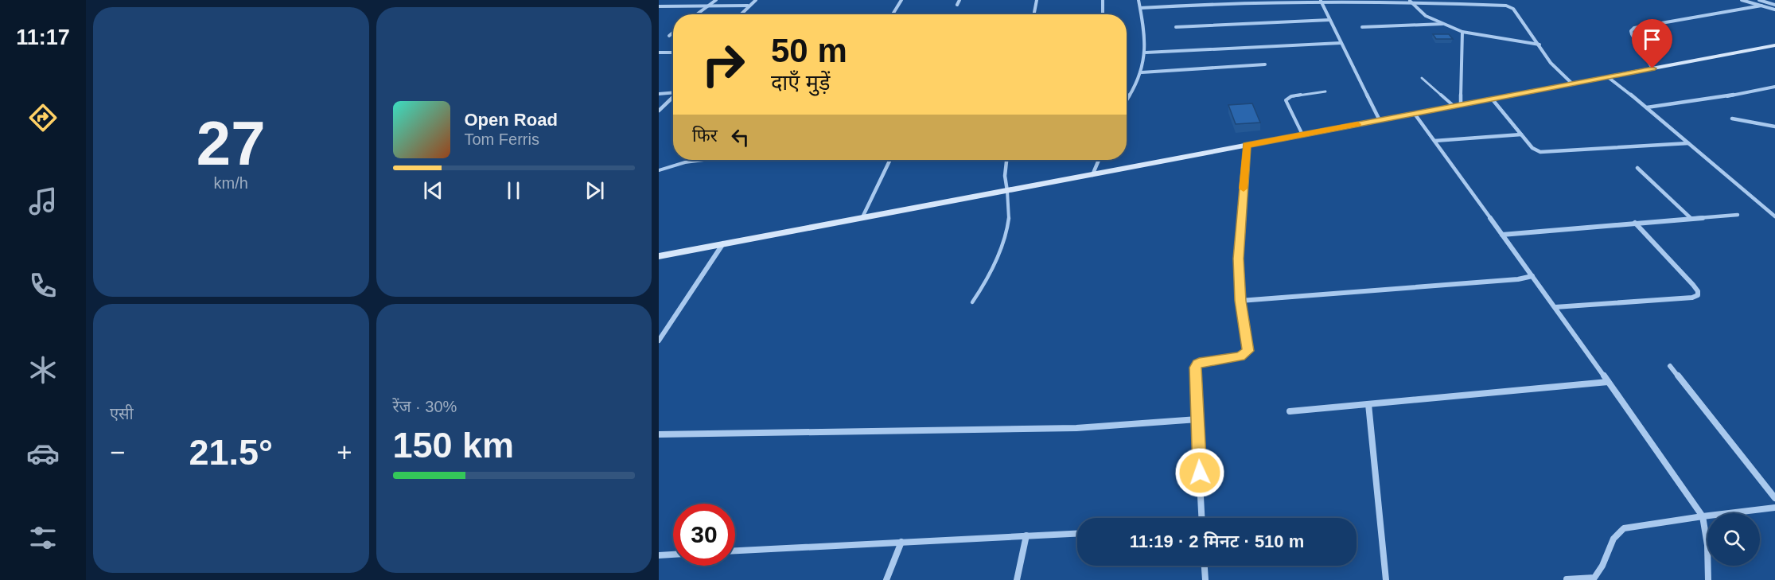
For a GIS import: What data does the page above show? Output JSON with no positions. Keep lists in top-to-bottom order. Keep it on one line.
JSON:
{"page":{"tabs":"11:17","tile":[["27","km/h"],"एसी",["रेंज · 30%","150 km"]],"turn":["50 m","दाएँ मुड़ें"],"song":["Open Road","Tom Ferris"],"then":"फिर","heat":["−","21.5°","+"],"limit":"30","trip":"11:19 · 2 मिनट · 510 m"}}
